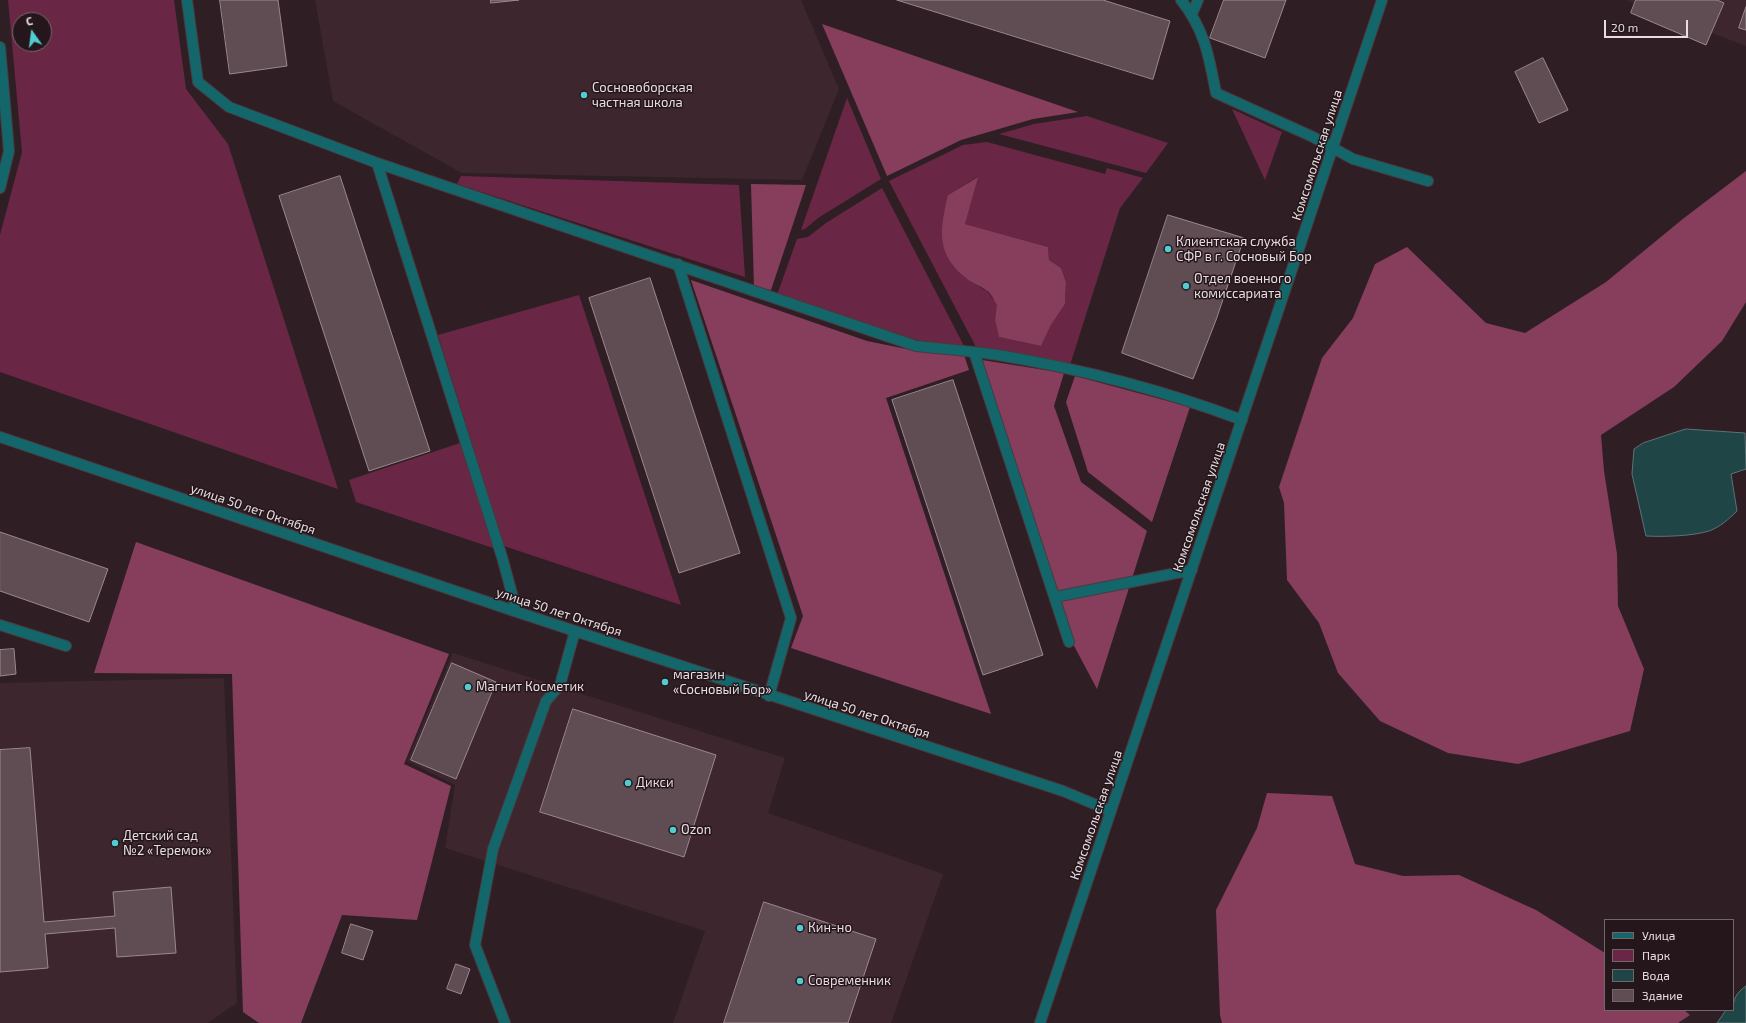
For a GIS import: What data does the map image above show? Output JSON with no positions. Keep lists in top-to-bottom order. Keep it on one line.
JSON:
{"streets":{"street":["Комсомольская улица","улица 50 лет Октября"]},"crossings":[["Комсомольская улица","улица 50 лет Октября"]],"places":["Сосновоборская частная школа","Клиентская служба СФР в г. Сосновый Бор","Отдел военного комиссариата","магазин «Сосновый Бор»","Магнит Косметик","Дикси","Ozon","Детский сад №2 «Теремок»","Кин-но","Современник"],"legend":["Улица","Парк","Вода","Здание"],"scale_bar":"20 m","north":"top"}
